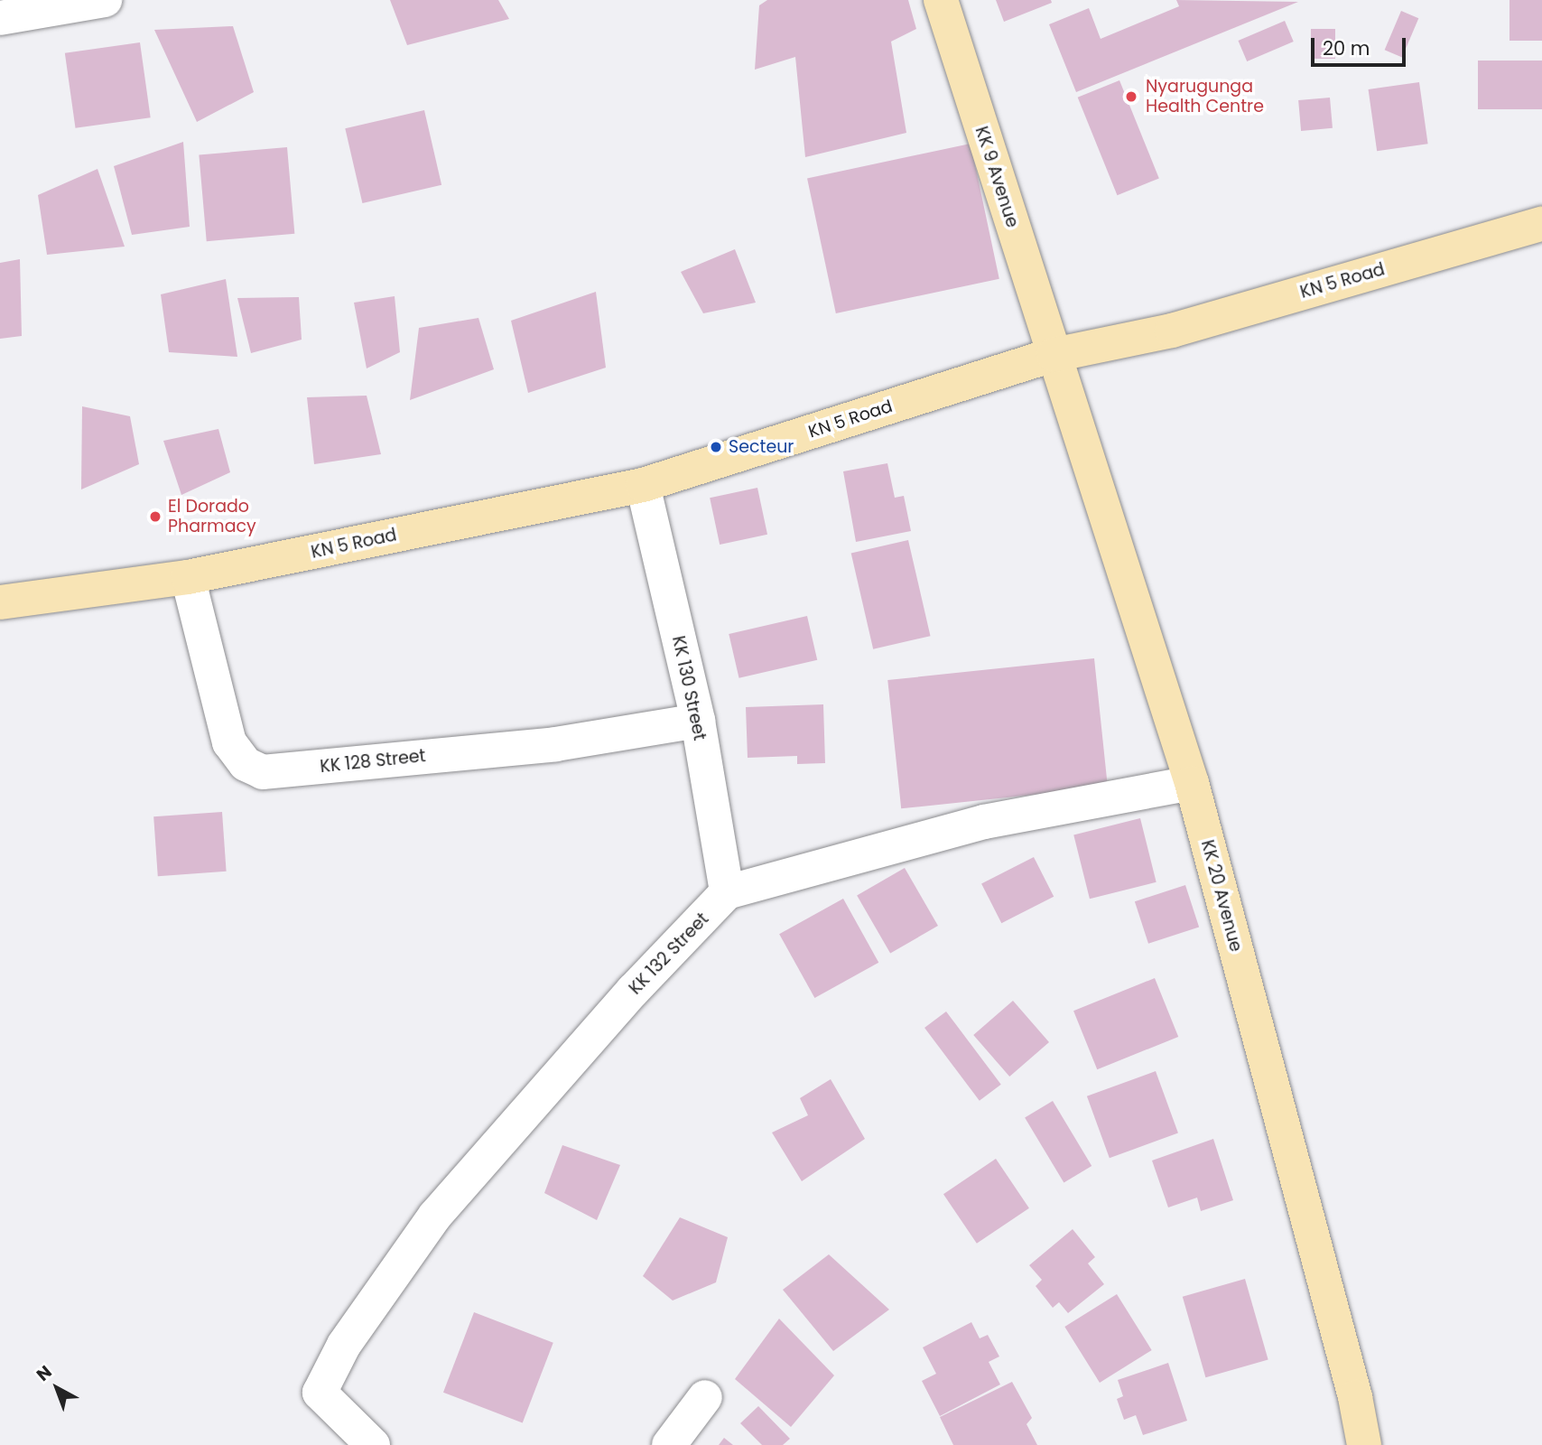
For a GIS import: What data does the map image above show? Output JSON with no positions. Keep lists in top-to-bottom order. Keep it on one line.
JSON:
{"streets":{"main road":["KK 9 Avenue","KN 5 Road","KK 20 Avenue"],"street":["KK 130 Street","KK 128 Street","KK 132 Street"]},"crossings":[["KK 9 Avenue","KN 5 Road"],["KK 9 Avenue","KK 20 Avenue"],["KN 5 Road","KK 130 Street"],["KN 5 Road","KK 128 Street"],["KN 5 Road","KK 20 Avenue"],["KK 130 Street","KK 128 Street"],["KK 130 Street","KK 132 Street"]],"places":["Nyarugunga Health Centre","Secteur","El Dorado Pharmacy"],"scale_bar":"20 m","north":"top left"}
